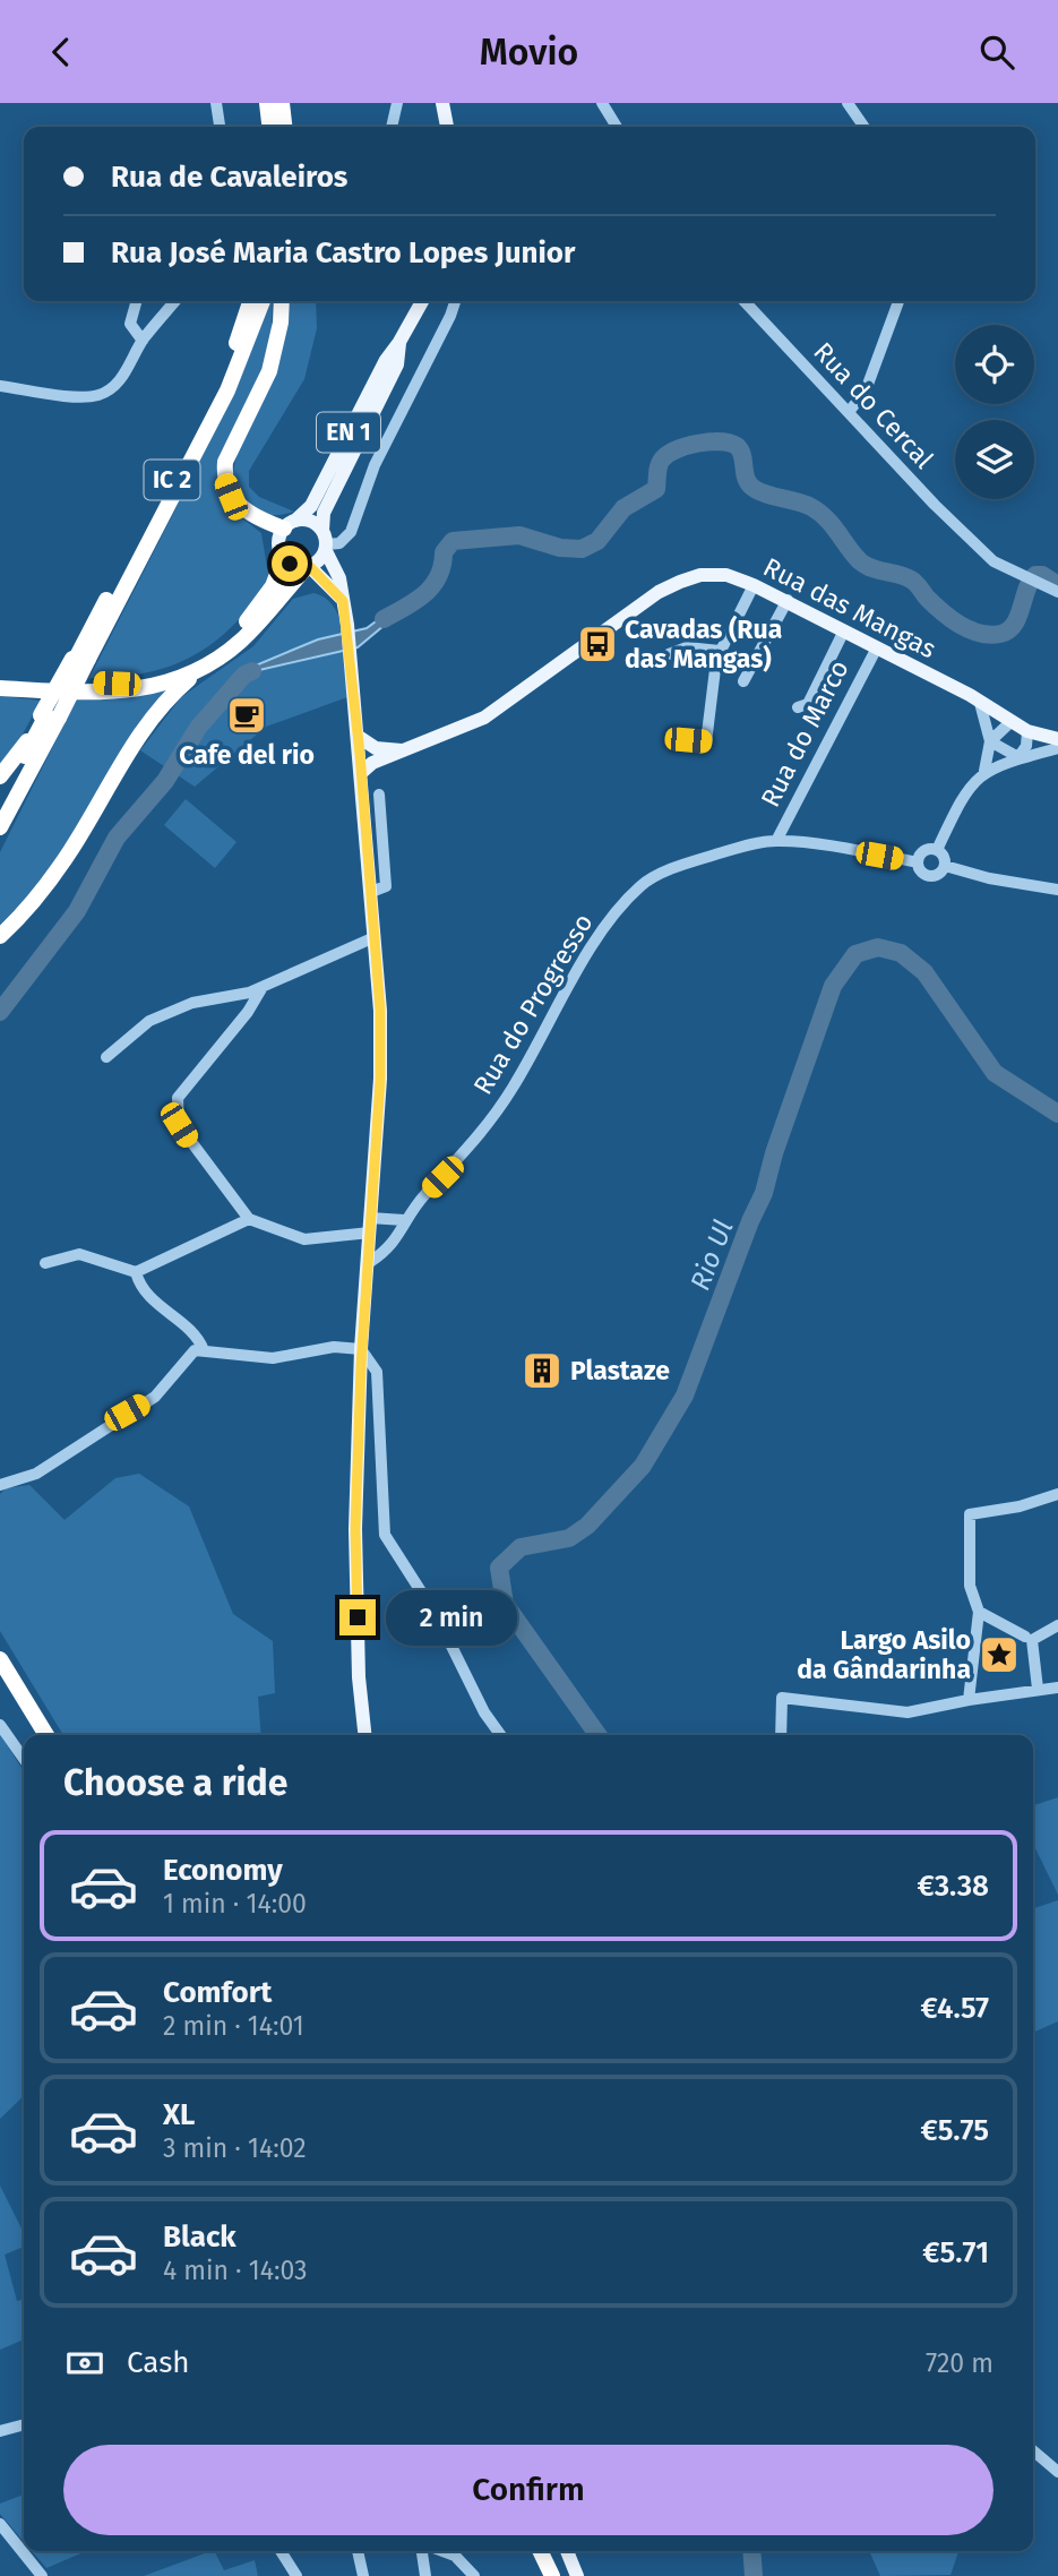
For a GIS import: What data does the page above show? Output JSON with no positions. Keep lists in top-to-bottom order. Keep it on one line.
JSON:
{"streets":{"highway":["IC 2"],"main road":["EN 1","Rua das Mangas"],"street":["Rua do Cercal","Rua do Marco","Rua do Progresso"]},"crossings":[["Rua das Mangas","Rua do Marco"],["Rua do Marco","Rua do Progresso"]],"water":["Rio Ul"],"places":{"bus stop":["Cavadas (Rua das Mangas)"],"cafe":["Cafe del rio"],"building":["Plastaze"],"place":["Largo Asilo da Gândarinha"]},"page":{"header":"Movio","banner":["Rua de Cavaleiros","Rua José Maria Castro Lopes Junior"],"bubble":"2 min","heading":"Choose a ride","list":[{"name":"Economy","note":"1 min · 14:00","value":"€3.38"},{"name":"Comfort","note":"2 min · 14:01","value":"€4.57"},{"name":"XL","note":"3 min · 14:02","value":"€5.75"},{"name":"Black","note":"4 min · 14:03","value":"€5.71"}],"pay":["Cash","720 m"],"buttons":"Confirm"}}
